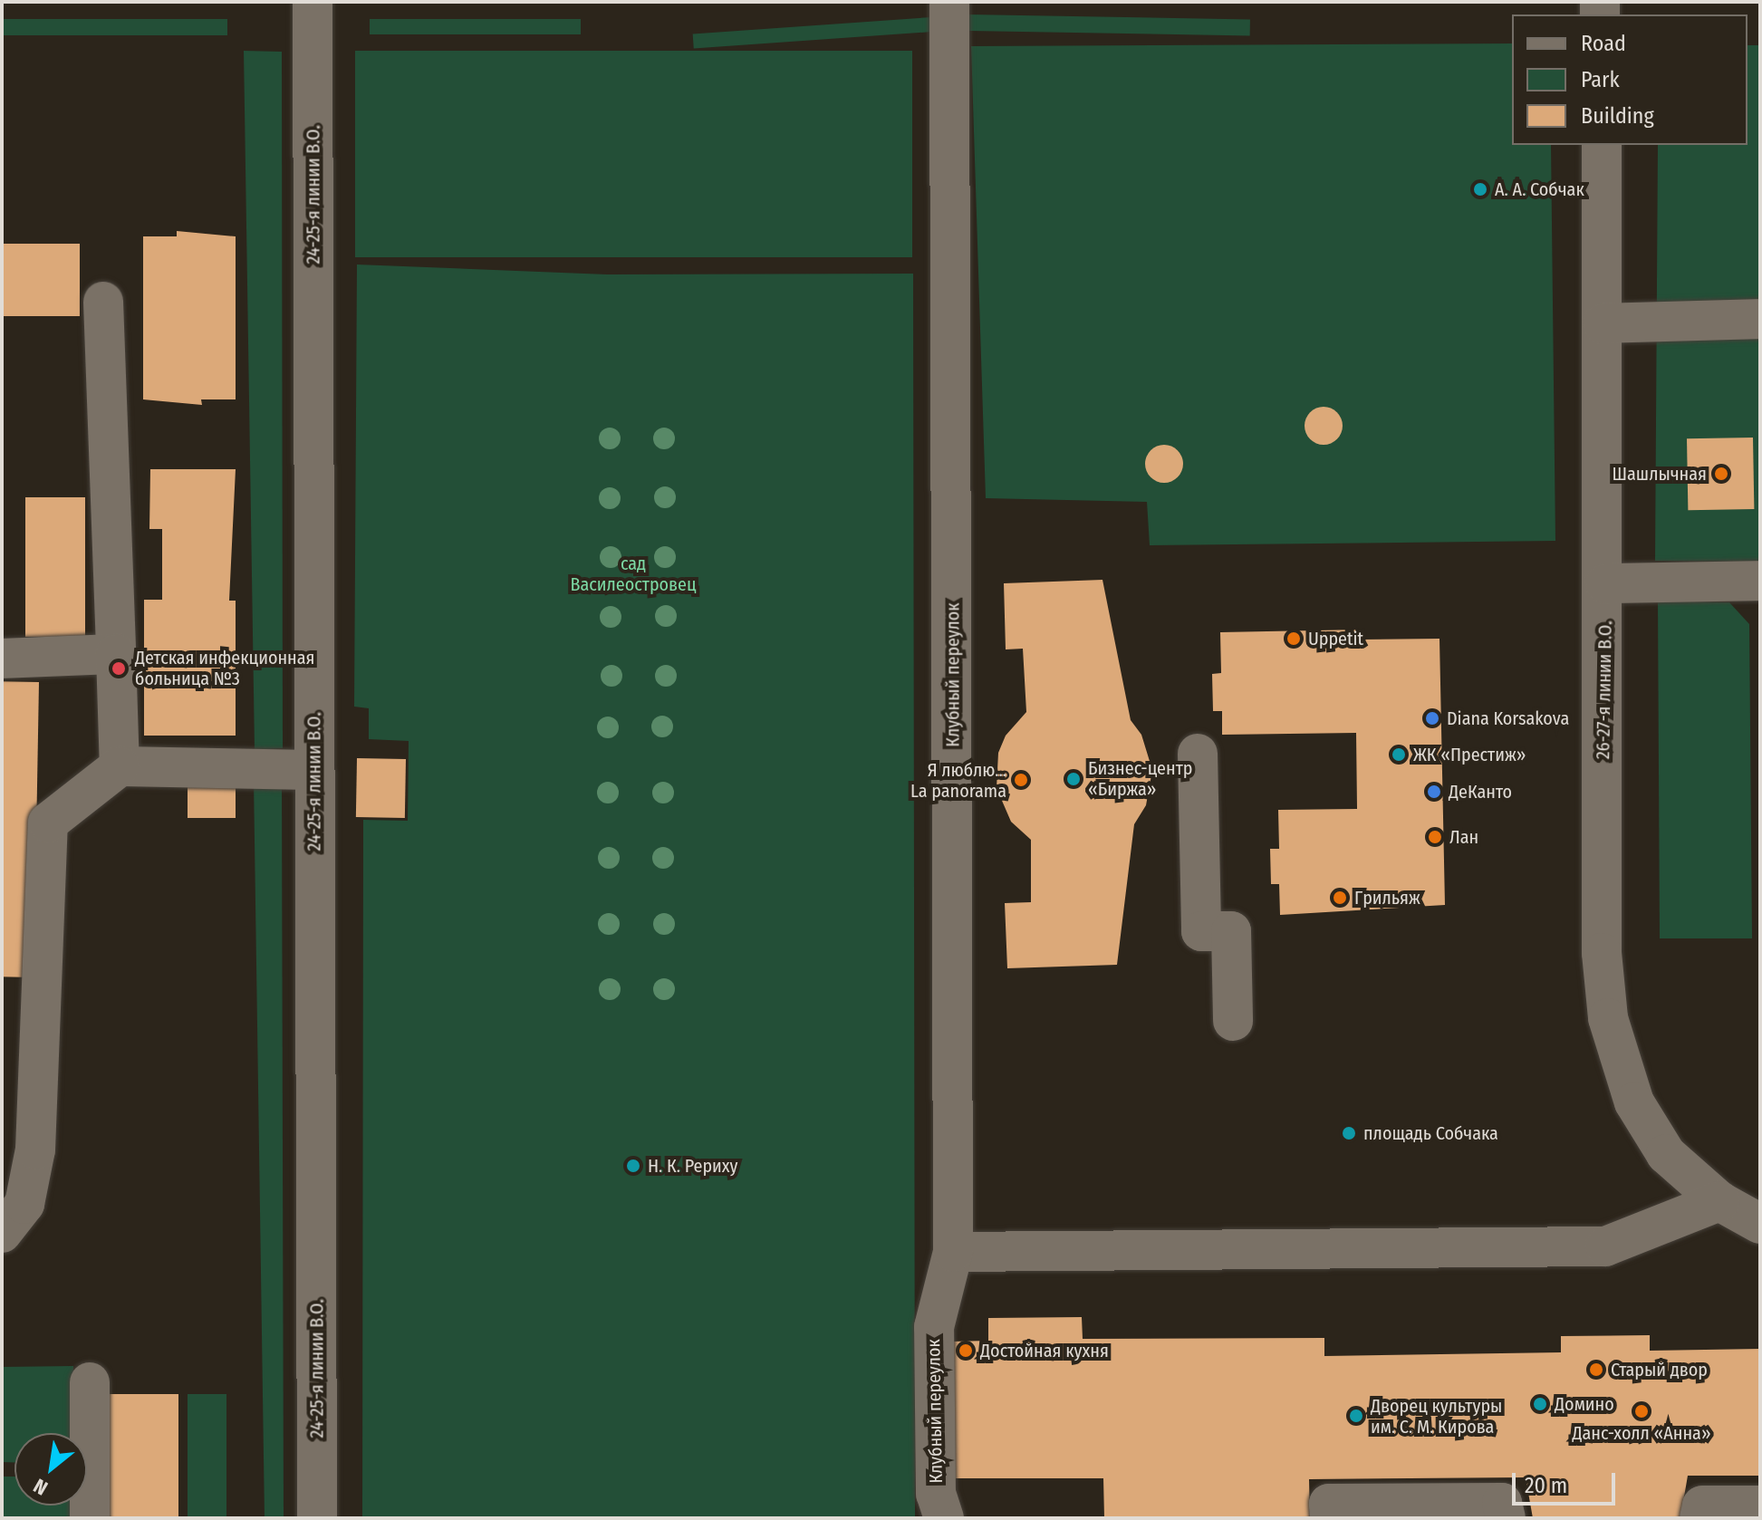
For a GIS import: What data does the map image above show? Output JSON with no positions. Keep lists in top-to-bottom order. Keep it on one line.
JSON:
{"streets":{"street":["24-25-я линии В.О.","Клубный переулок","26-27-я линии В.О."]},"parks":["сад Василеостровец"],"places":["А. А. Собчак","Шашлычная","Uppetit","Детская инфекционная больница №3","Diana Korsakova","ЖК «Престиж»","Бизнес-центр «Биржа»","Я люблю… La panorama","ДеКанто","Лан","Грильяж","площадь Собчака","Н. К. Рериху","Достойная кухня","Старый двор","Домино","Данс-холл «Анна»","Дворец культуры им. С. М. Кирова"],"legend":["Road","Park","Building"],"scale_bar":"20 m","north":"bottom left"}
